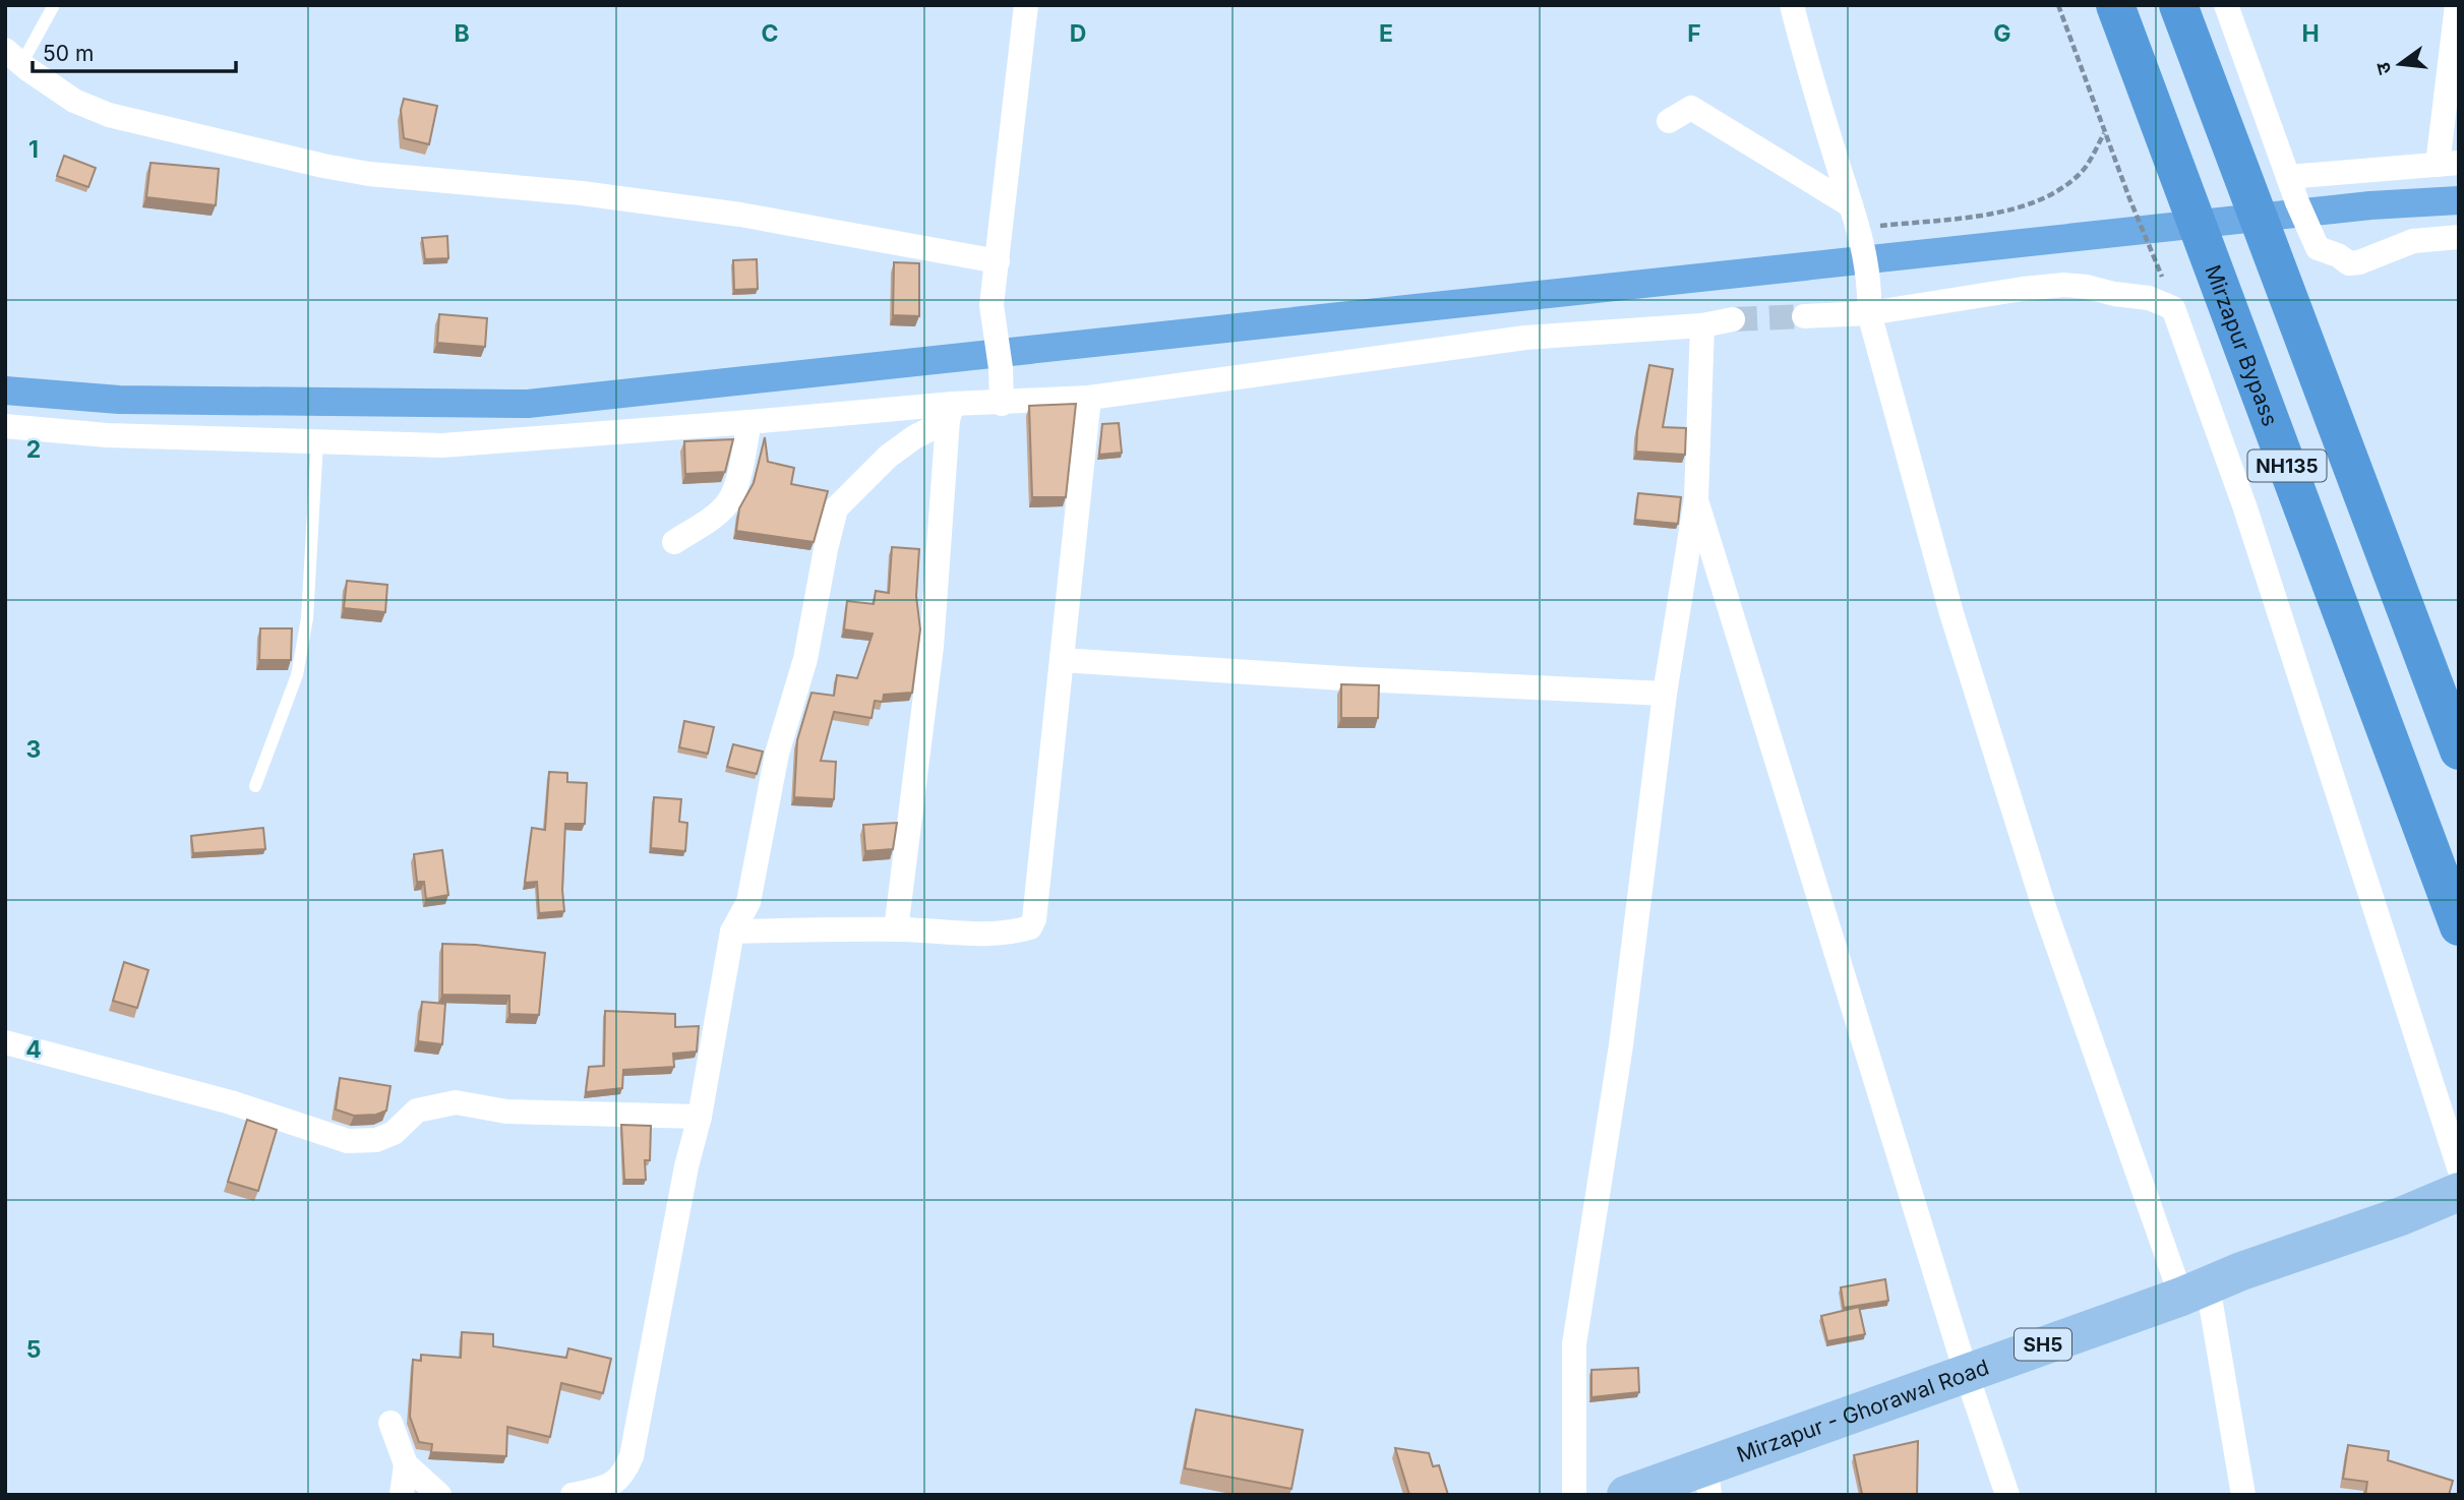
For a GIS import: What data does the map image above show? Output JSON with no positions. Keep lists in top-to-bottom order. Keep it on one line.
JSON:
{"streets":{"highway":["Mirzapur Bypass","NH135"],"main road":["SH5","Mirzapur - Ghorawal Road"]},"scale_bar":"50 m","north":"left","grid":{"columns":["B","C","D","E","F","G","H"],"rows":["1","2","3","4","5"]}}
